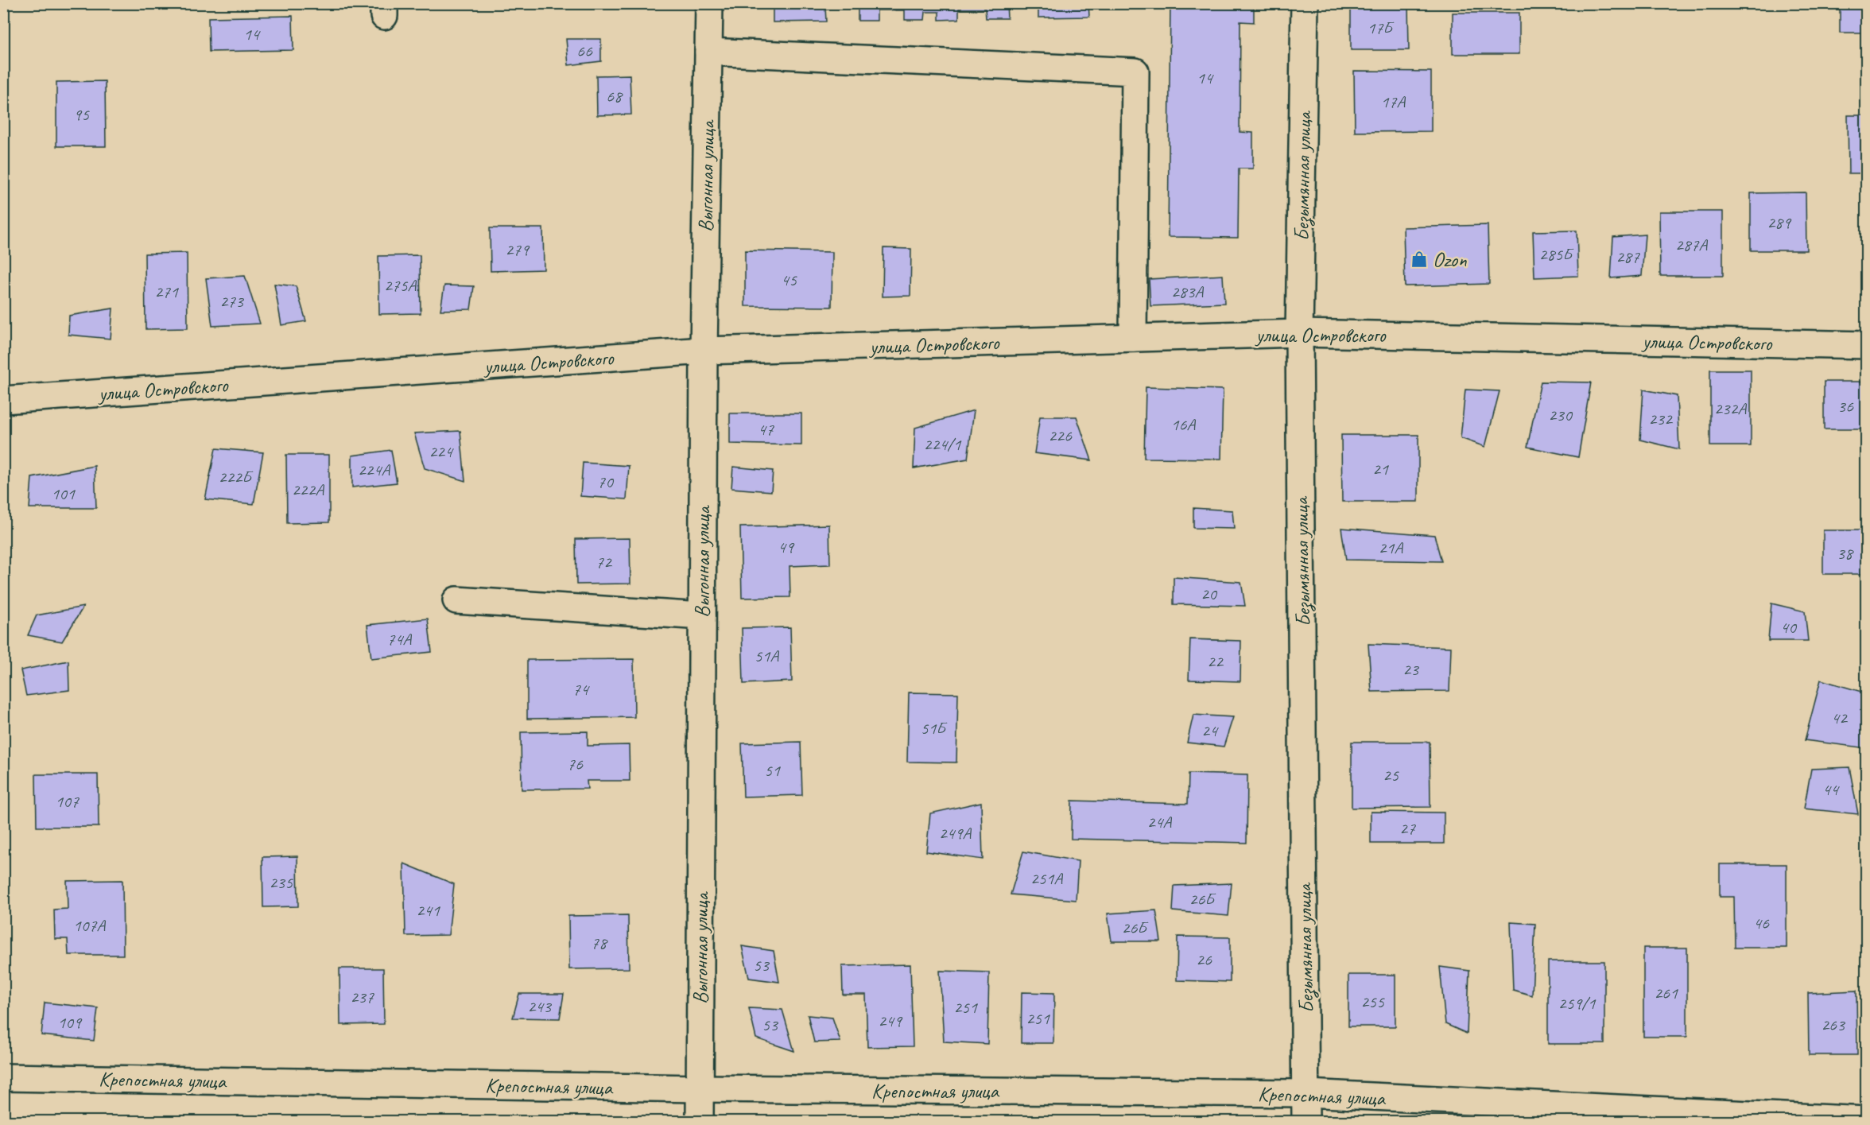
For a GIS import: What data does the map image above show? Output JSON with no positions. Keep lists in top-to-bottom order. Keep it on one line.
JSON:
{"streets":{"street":["Выгонная улица","Безымянная улица","улица Островского","Крепостная улица"]},"crossings":[["Выгонная улица","улица Островского"],["Выгонная улица","Крепостная улица"],["Безымянная улица","улица Островского"],["Безымянная улица","Крепостная улица"]],"places":{"shop":["Ozon"]},"house_numbers":["17Б","14","66","14","68","17А","95","289","287А","279","285Б","287","45","275А","271","283А","273","36","232А","230","232","16А","47","226","224/1","224","21","224А","222Б","70","222А","101","49","21А","38","72","20","40","74А","51А","22","23","74","42","51Б","24","76","51","25","44","107","24А","27","249А","251А","235","26Б","241","46","107А","26Б","78","26","53","261","237","255","259/1","243","251","251","249","109","53","263"]}
